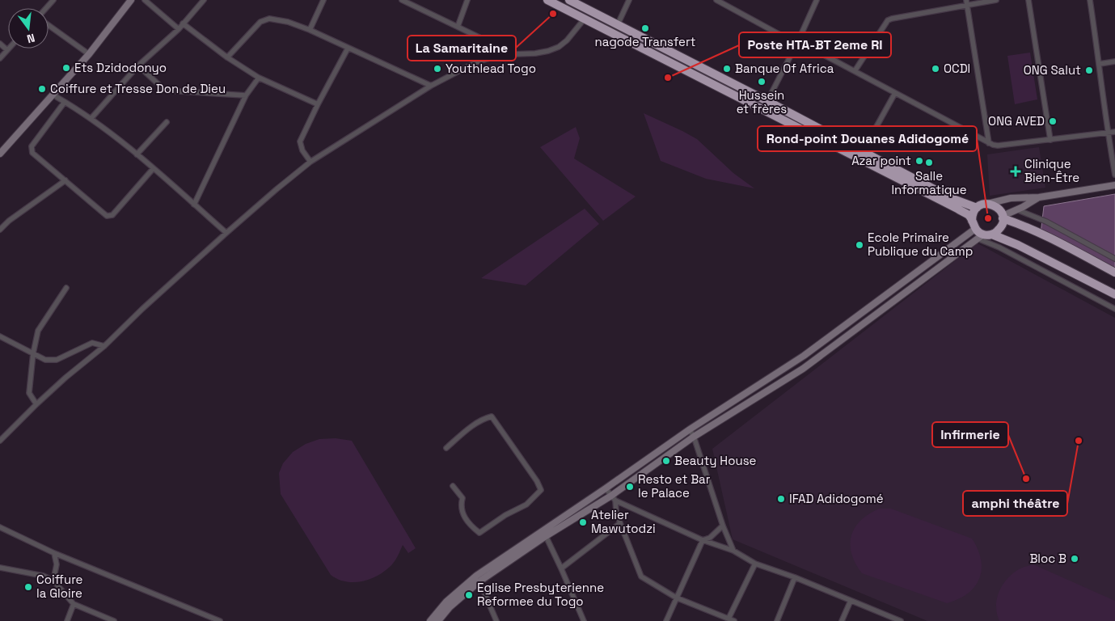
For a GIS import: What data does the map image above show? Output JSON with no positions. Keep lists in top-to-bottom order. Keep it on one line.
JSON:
{"places":{"other":["La Samaritaine","nagode Transfert","Ets Dzidodonyo","Youthlead Togo","Banque Of Africa","OCDI","ONG Salut","Poste HTA-BT 2eme RI","Hussein et frères","Coiffure et Tresse Don de Dieu","ONG AVED","Azar point","Salle Informatique","Rond-point Douanes Adidogomé","Ecole Primaire Publique du Camp","amphi théâtre","Beauty House","Infirmerie","Resto et Bar le Palace","IFAD Adidogomé","Atelier Mawutodzi","Bloc B","Coiffure la Gloire","Eglise Presbyterienne Reformee du Togo"],"health":["Clinique Bien-Être"]},"north":"bottom"}
